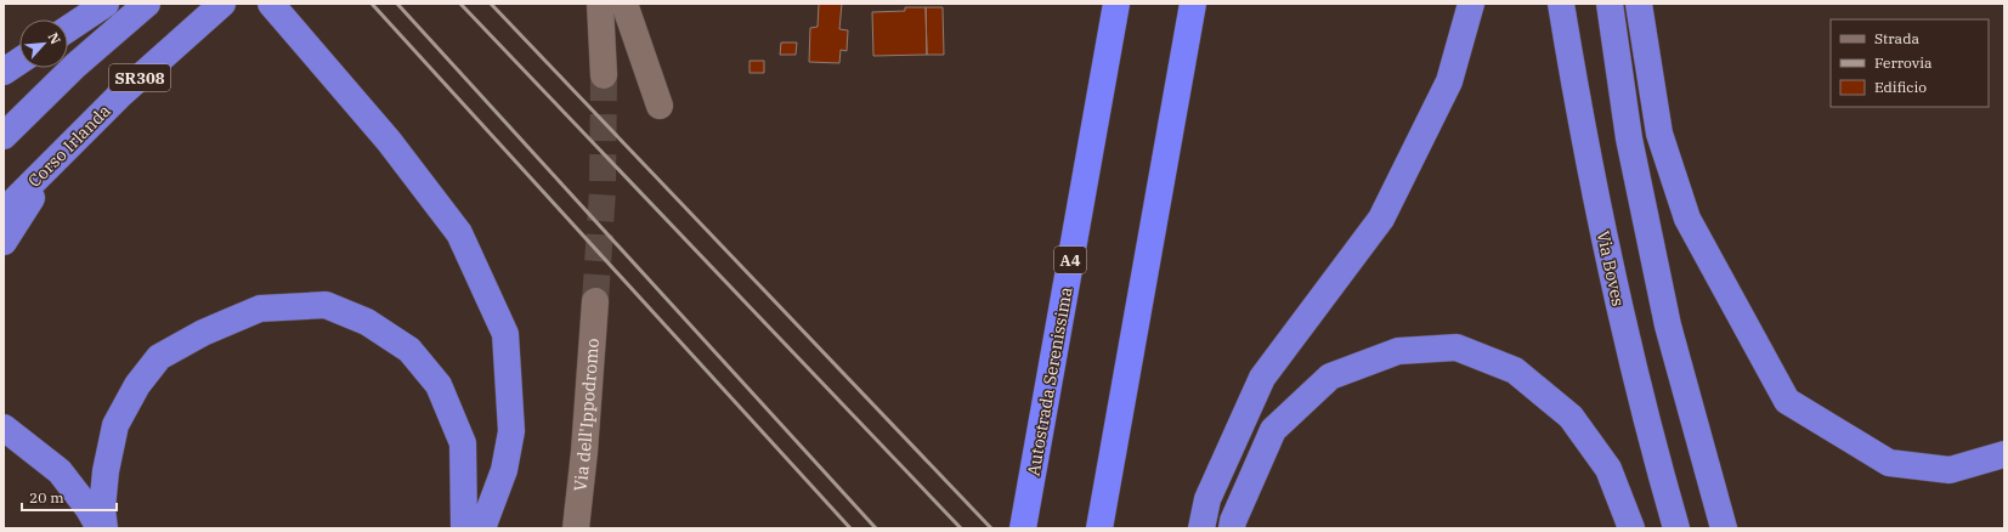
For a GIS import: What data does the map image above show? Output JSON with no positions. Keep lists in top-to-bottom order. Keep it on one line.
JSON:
{"streets":{"highway":["SR308","Corso Irlanda","A4","Via Boves","Autostrada Serenissima"],"street":["Via dell'Ippodromo"]},"legend":["Strada","Ferrovia","Edificio"],"scale_bar":"20 m","north":"top right"}
